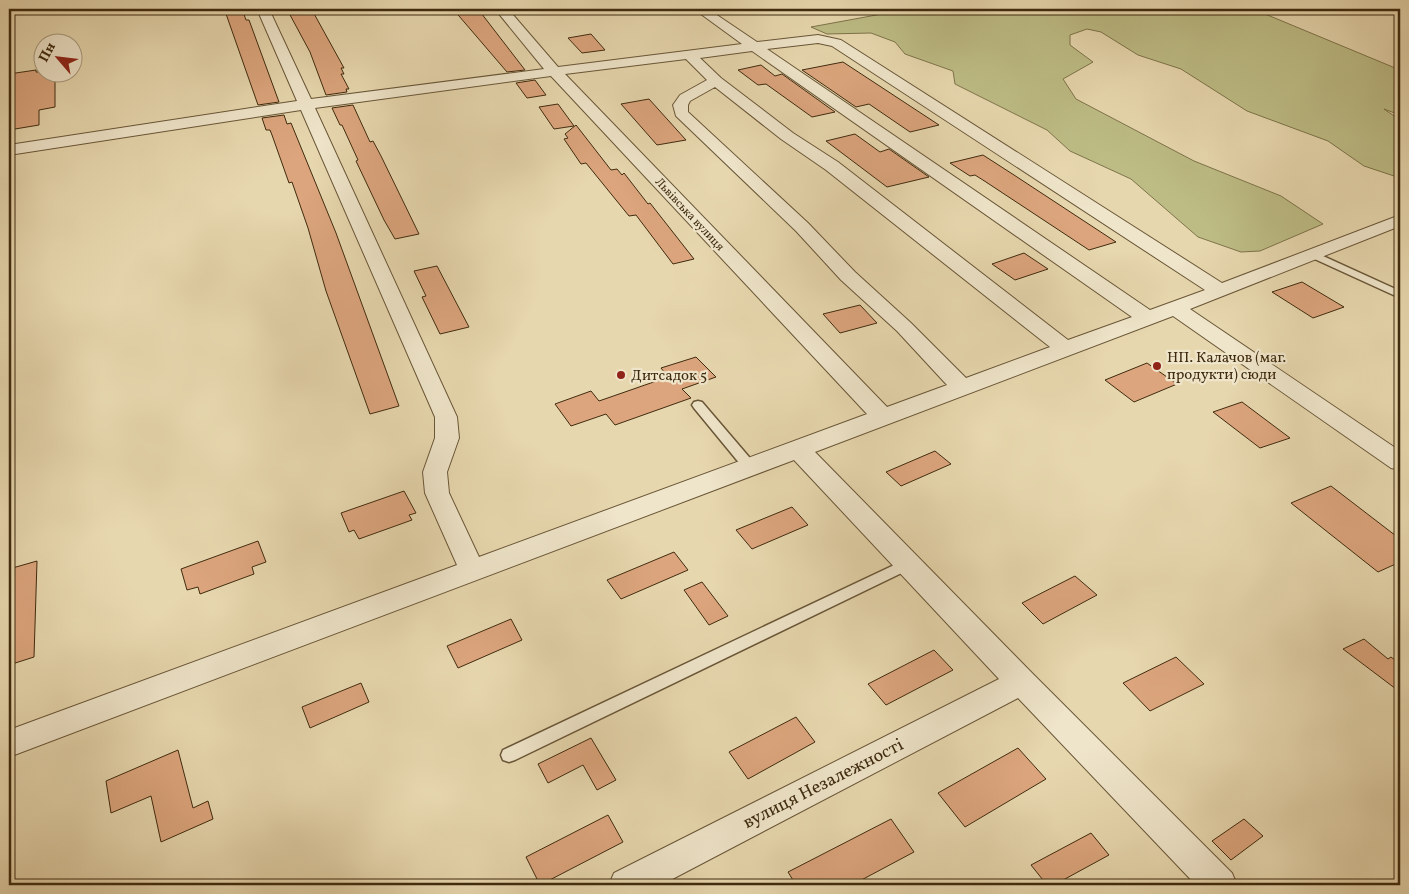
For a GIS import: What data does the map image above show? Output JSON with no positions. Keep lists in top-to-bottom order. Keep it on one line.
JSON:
{"streets":{"street":["Львівська вулиця","вулиця Незалежності"]},"places":["НП. Калачов (маг. продукти) сюди","Дитсадок 5"],"north":"top left"}
